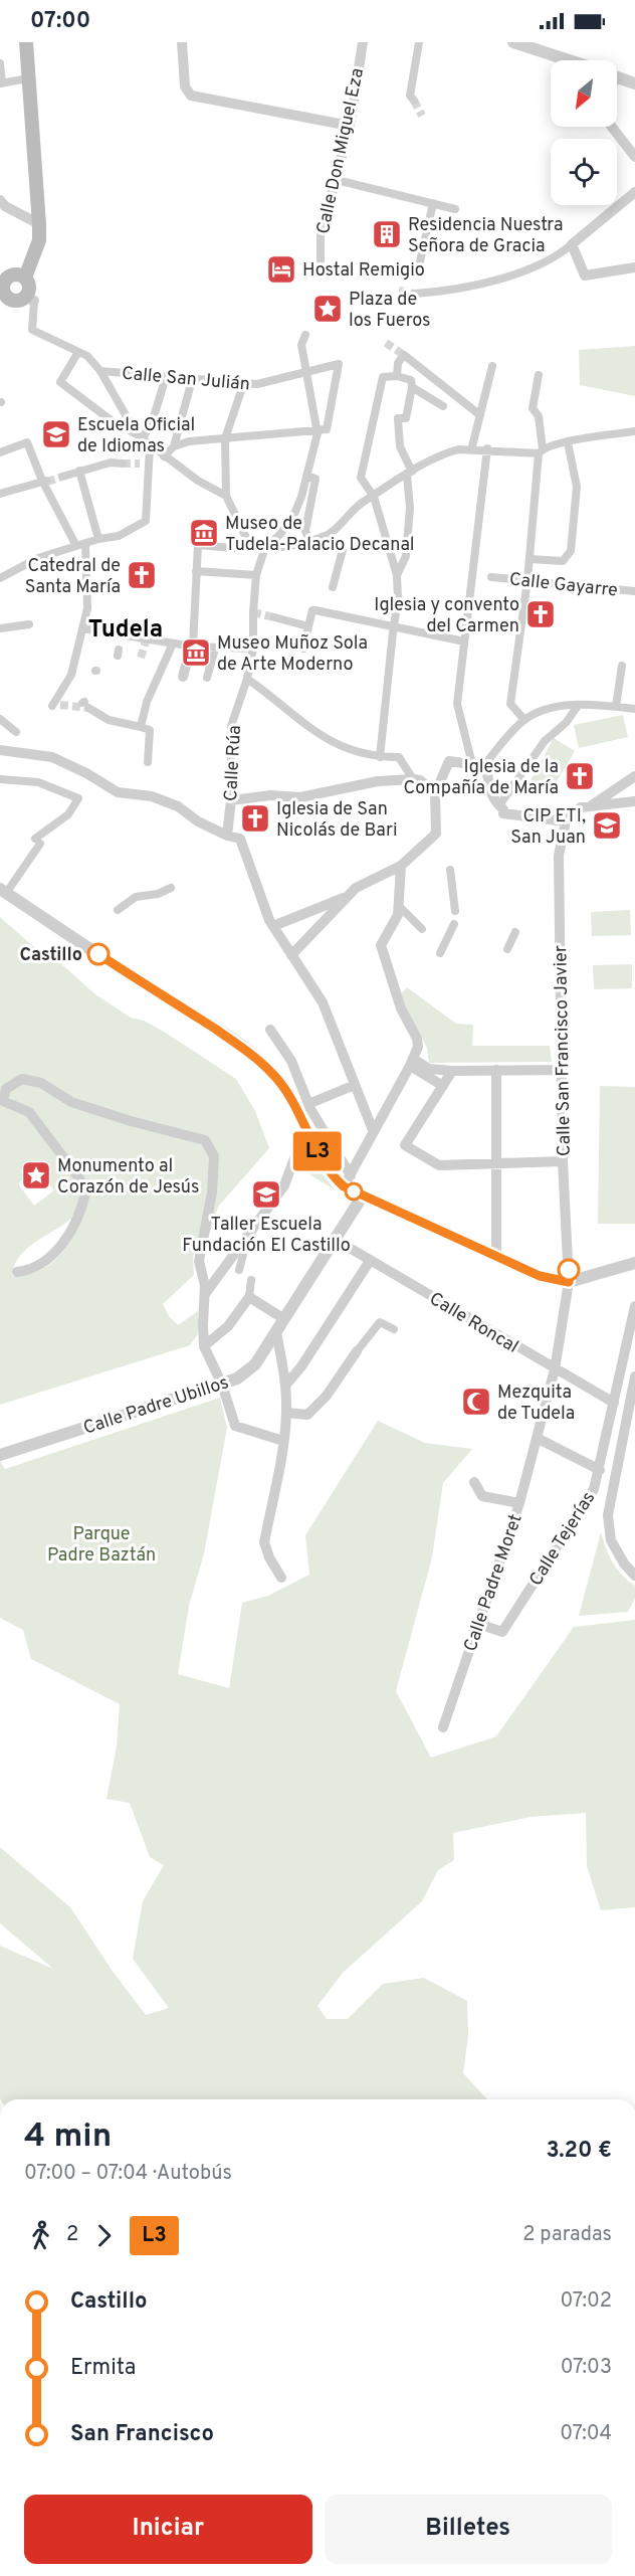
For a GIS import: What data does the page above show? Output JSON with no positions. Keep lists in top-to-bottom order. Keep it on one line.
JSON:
{"streets":{"street":["Calle Don Miguel Eza","Calle San Julián","Calle Gayarre","Calle Rúa","Calle San Francisco Javier","Calle Roncal","Calle Padre Ubillos","Calle Tejerías","Calle Padre Moret"]},"crossings":[["Calle San Francisco Javier","Calle Padre Moret"],["Calle Roncal","Calle Padre Ubillos"],["Calle Roncal","Calle Tejerías"],["Calle Roncal","Calle Padre Moret"],["Calle Tejerías","Calle Padre Moret"]],"districts":["Tudela"],"parks":["Parque Padre Baztán"],"places":{"building":["Residencia Nuestra Señora de Gracia"],"hotel":["Hostal Remigio"],"place":["Plaza de los Fueros","Monumento al Corazón de Jesús"],"school or university":["Escuela Oficial de Idiomas","CIP ETI, San Juan","Taller Escuela Fundación El Castillo"],"museum":["Museo de Tudela-Palacio Decanal","Museo Muñoz Sola de Arte Moderno"],"church":["Catedral de Santa María","Iglesia y convento del Carmen","Iglesia de la Compañía de María","Iglesia de San Nicolás de Bari"],"other":["Castillo"],"mosque":["Mezquita de Tudela"]},"lines":["bus line L3"],"north":"bottom left","page":{"status":"07:00","on_map":"L3","heading":["4 min","07:00 – 07:04 · Autobús","3.20 €"],"legs":["2","L3","2 paradas"],"list":[{"name":"Castillo","value":"07:02"},{"name":"Ermita","value":"07:03"},{"name":"San Francisco","value":"07:04"}],"buttons":["Iniciar","Billetes"]}}
